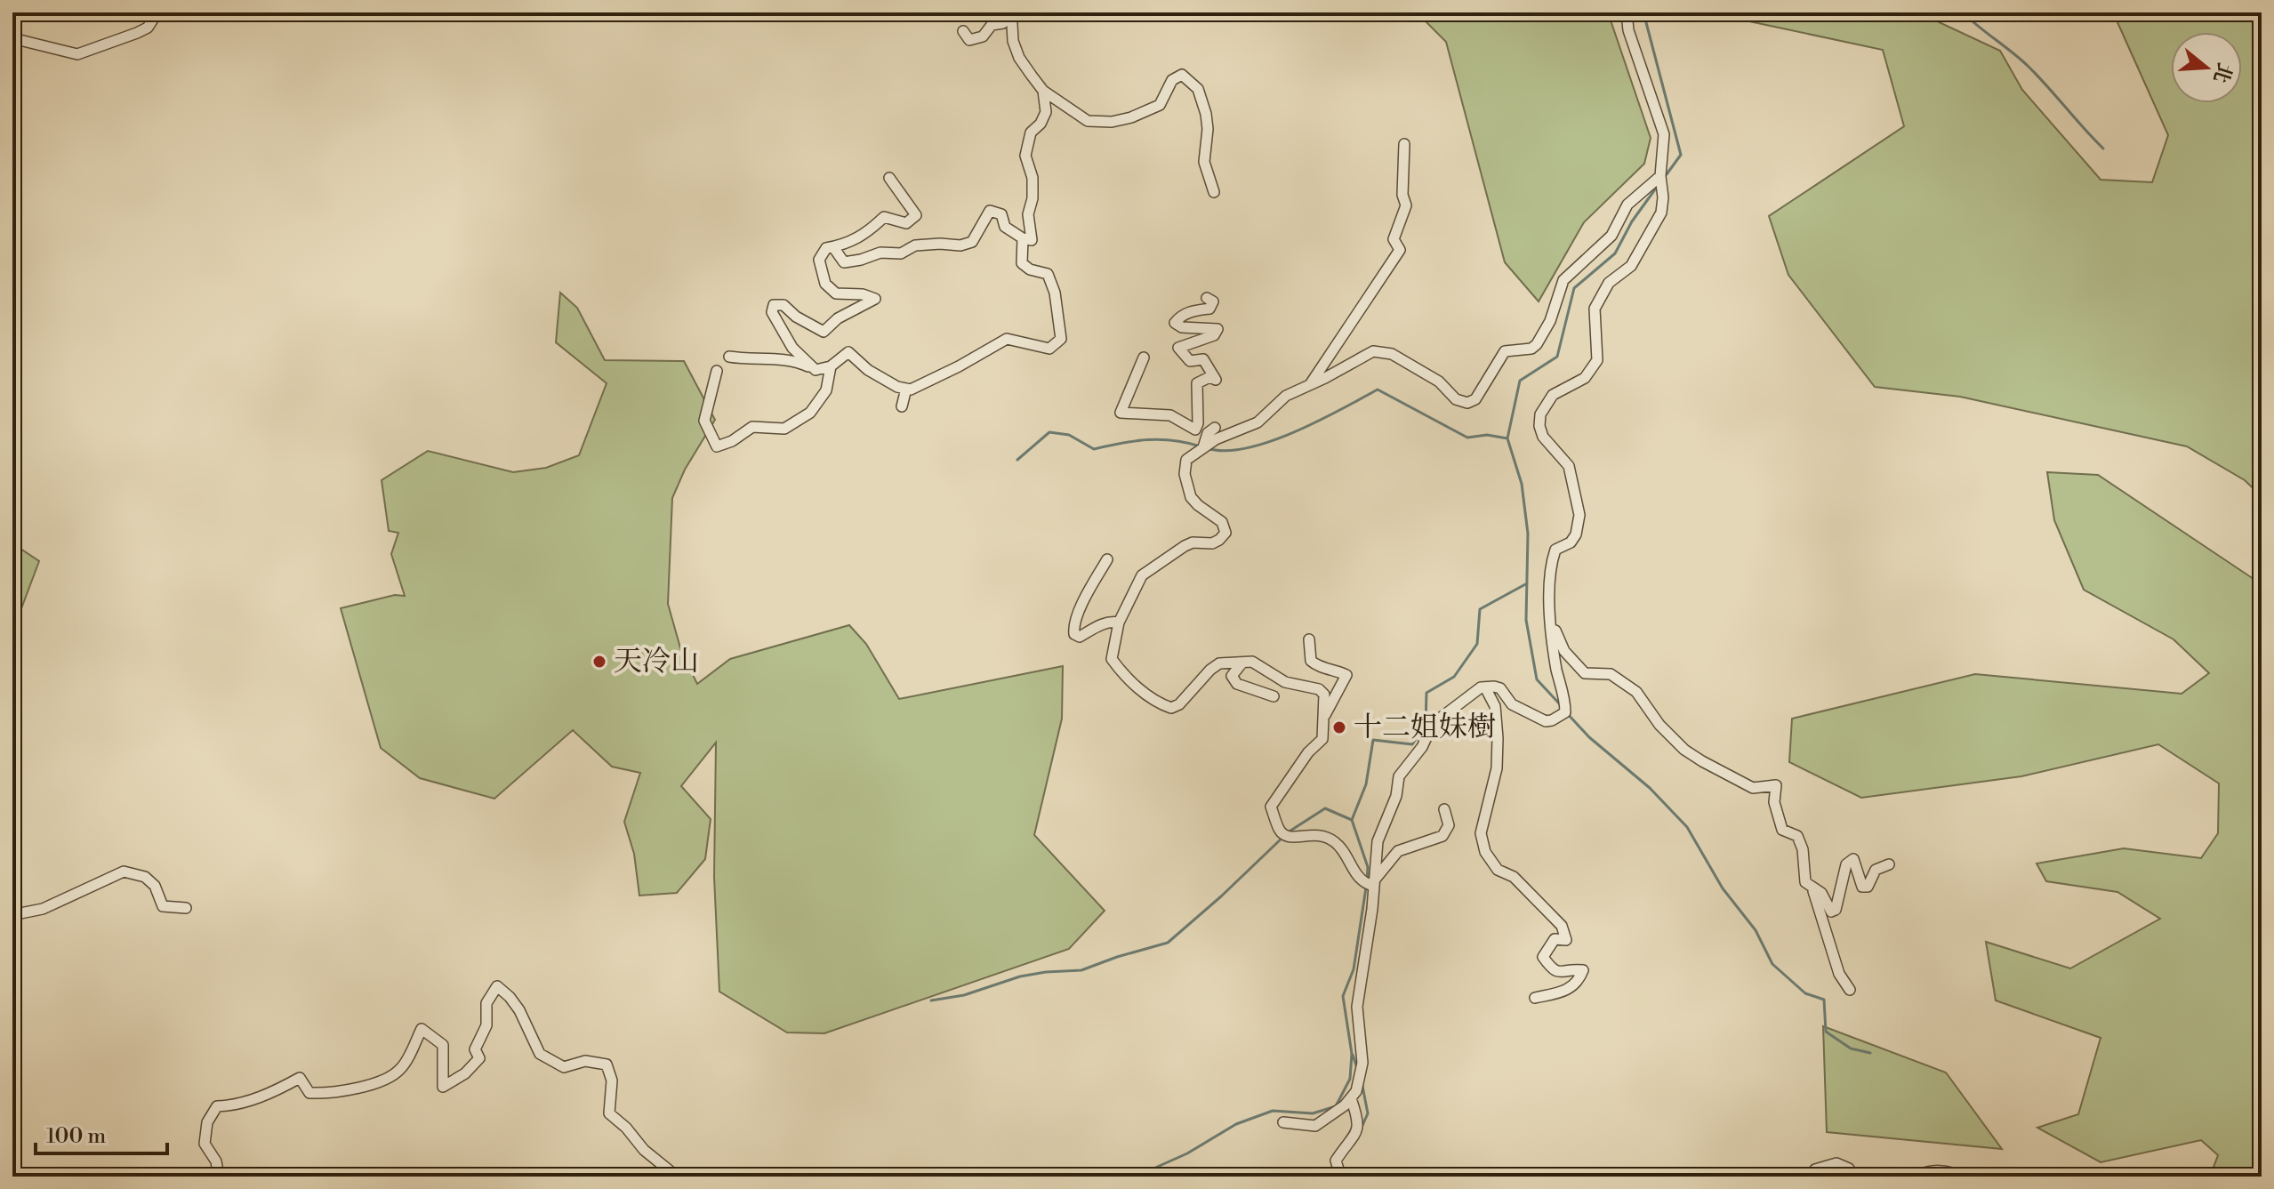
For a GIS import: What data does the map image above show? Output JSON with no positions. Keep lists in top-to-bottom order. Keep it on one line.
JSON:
{"places":["天冷山","十二姐妹樹"],"scale_bar":"100 m","north":"right"}
